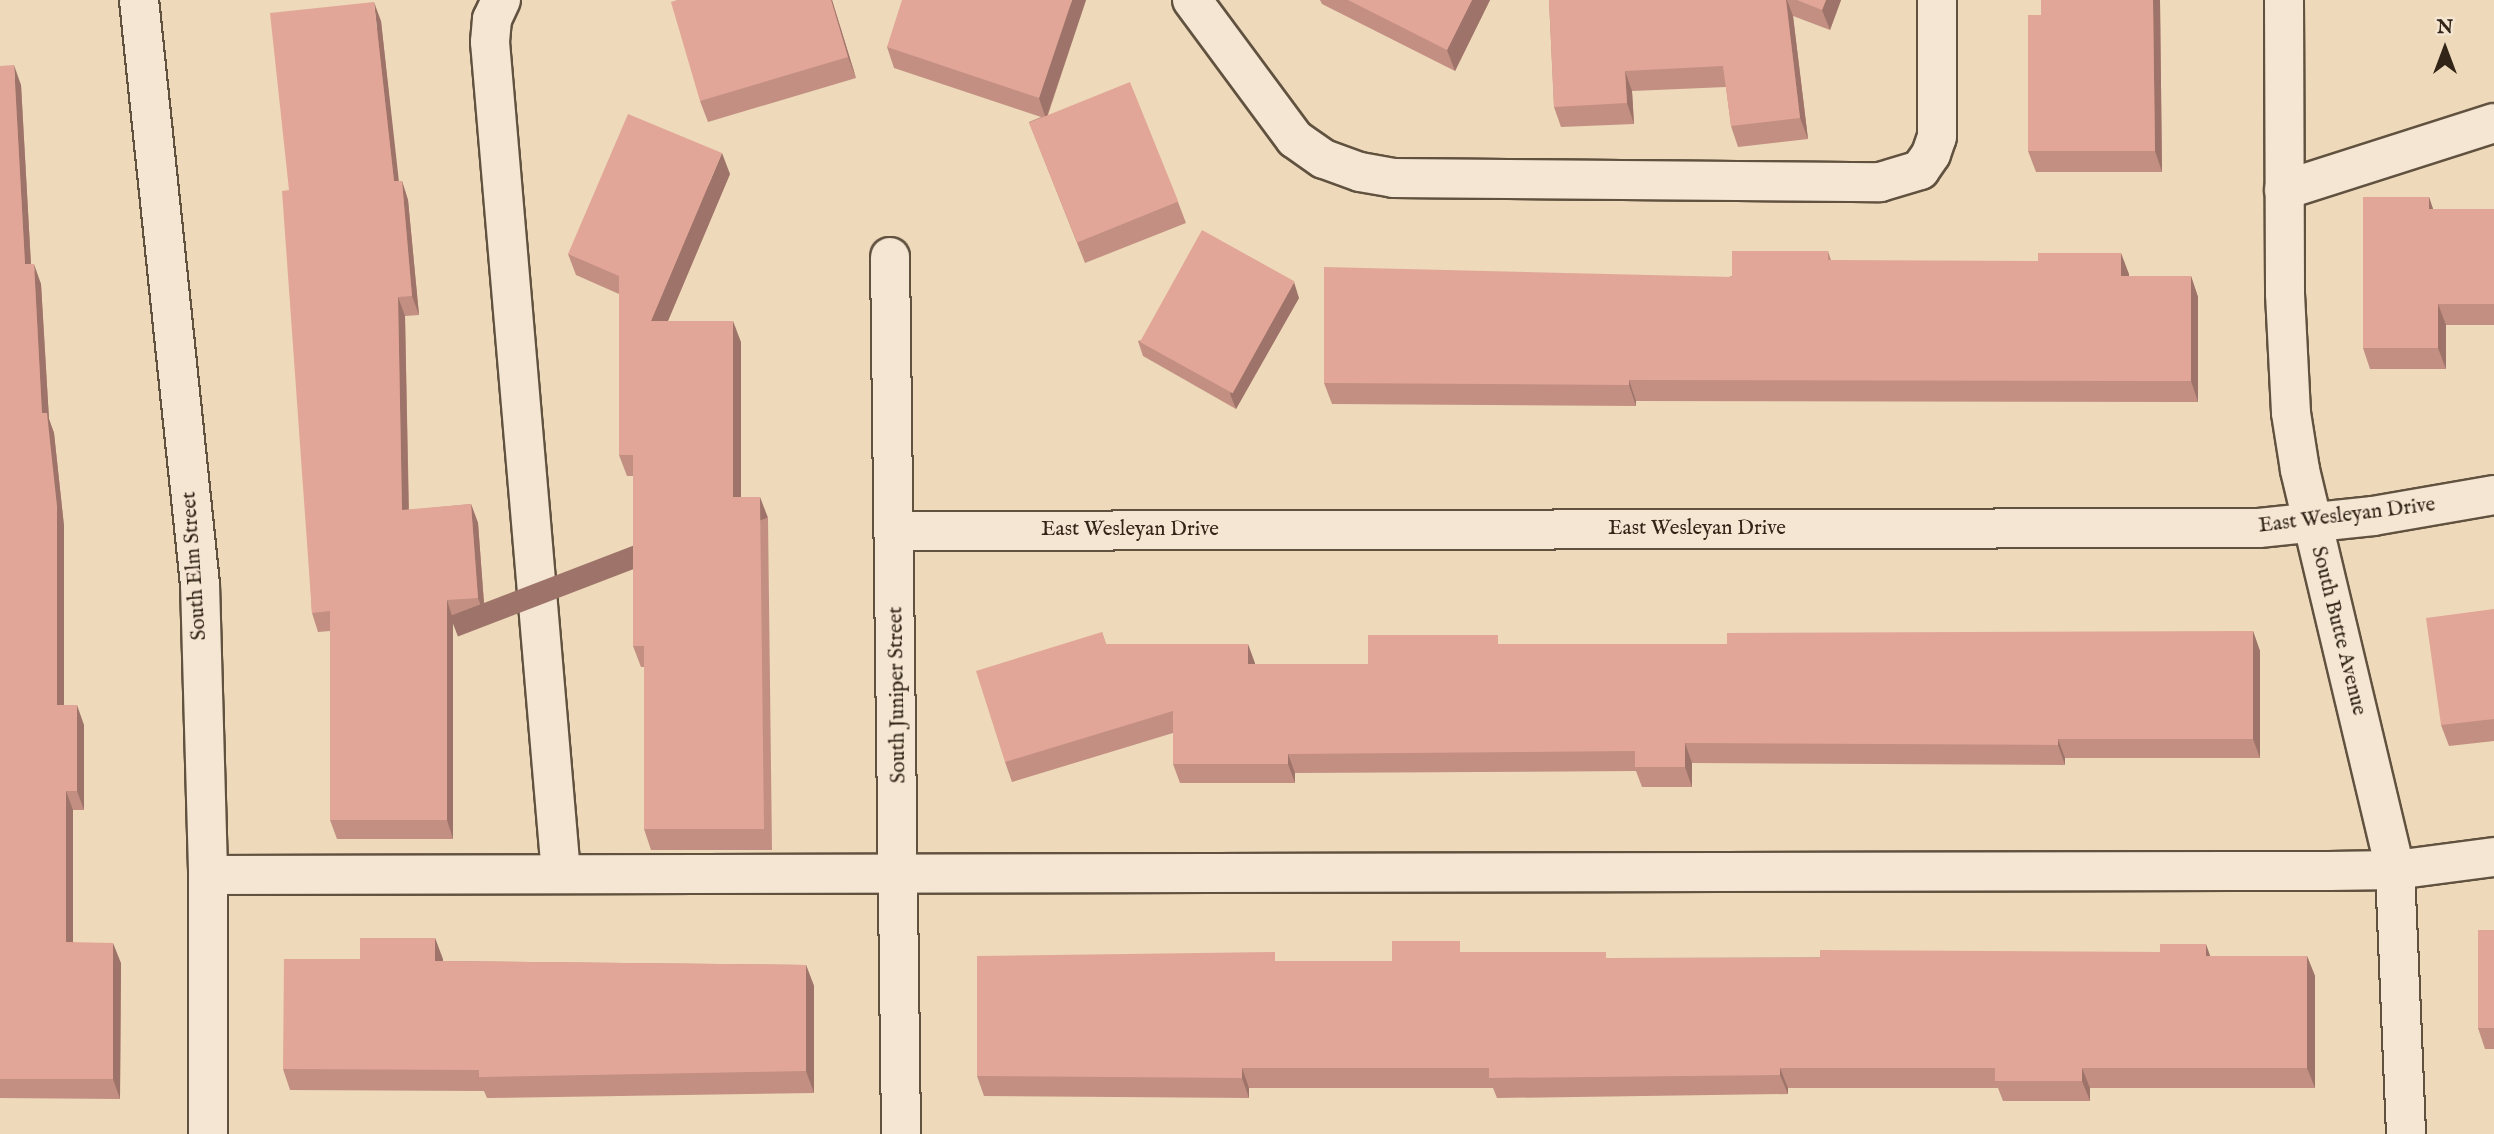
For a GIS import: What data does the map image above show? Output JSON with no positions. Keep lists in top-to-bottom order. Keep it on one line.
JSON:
{"streets":{"street":["East Wesleyan Drive","South Elm Street","South Butte Avenue","South Juniper Street"]},"crossings":[["East Wesleyan Drive","South Butte Avenue"],["East Wesleyan Drive","South Juniper Street"]],"north":"top"}
